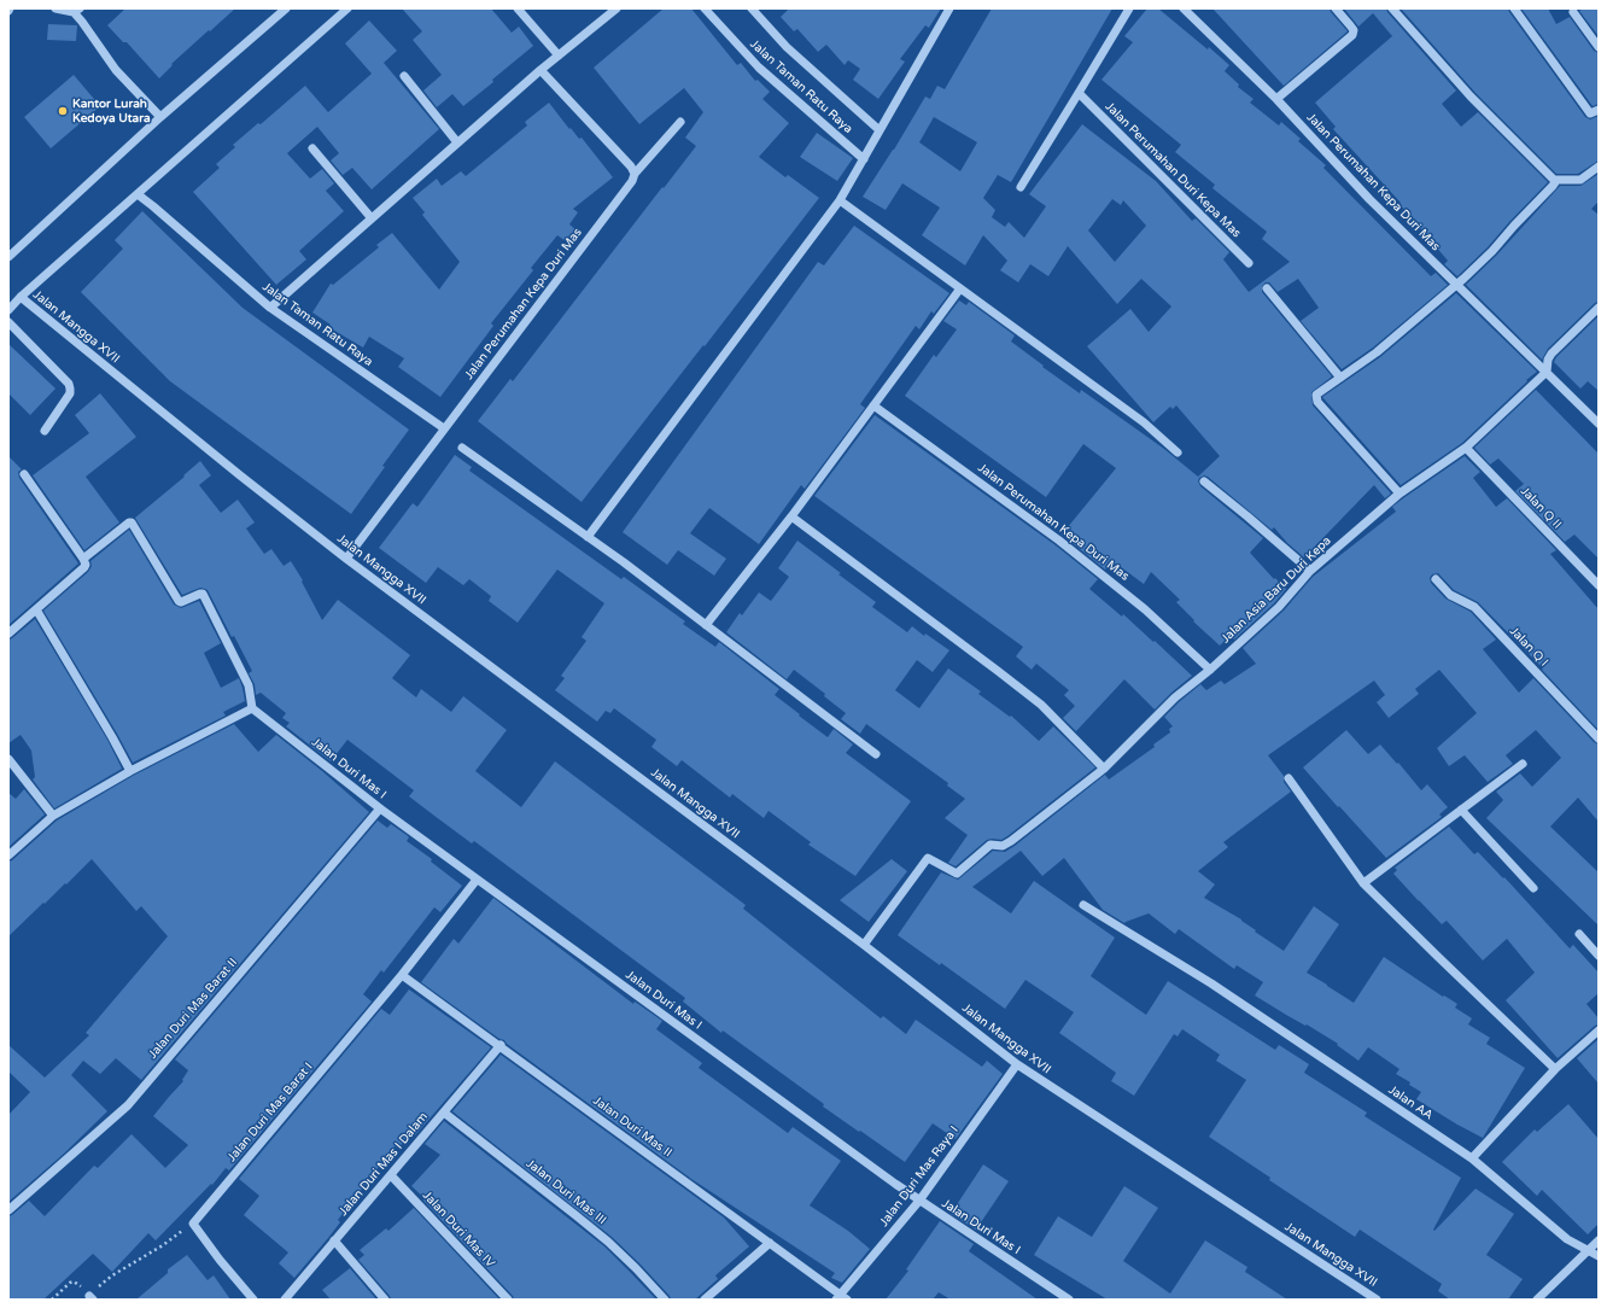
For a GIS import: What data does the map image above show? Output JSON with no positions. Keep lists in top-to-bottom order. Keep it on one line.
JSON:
{"streets":{"street":["Jalan Taman Ratu Raya","Jalan Perumahan Duri Kepa Mas","Jalan Perumahan Kepa Duri Mas","Jalan Mangga XVII","Jalan Q II","Jalan Asia Baru Duri Kepa","Jalan Q I","Jalan Duri Mas I","Jalan Duri Mas Barat II","Jalan AA","Jalan Duri Mas Barat I","Jalan Duri Mas II","Jalan Duri Mas I Dalam","Jalan Duri Mas Raya I","Jalan Duri Mas III","Jalan Duri Mas IV"]},"crossings":[["Jalan Taman Ratu Raya","Jalan Perumahan Kepa Duri Mas"],["Jalan Perumahan Kepa Duri Mas","Jalan Mangga XVII"],["Jalan Perumahan Kepa Duri Mas","Jalan Asia Baru Duri Kepa"],["Jalan Mangga XVII","Jalan Asia Baru Duri Kepa"],["Jalan Mangga XVII","Jalan Duri Mas Raya I"],["Jalan Q II","Jalan Asia Baru Duri Kepa"],["Jalan Duri Mas I","Jalan Duri Mas Barat II"],["Jalan Duri Mas I","Jalan Duri Mas Barat I"],["Jalan Duri Mas I","Jalan Duri Mas Raya I"],["Jalan Duri Mas Barat I","Jalan Duri Mas II"],["Jalan Duri Mas II","Jalan Duri Mas I Dalam"],["Jalan Duri Mas II","Jalan Duri Mas Raya I"],["Jalan Duri Mas I Dalam","Jalan Duri Mas III"],["Jalan Duri Mas I Dalam","Jalan Duri Mas IV"]],"places":["Kantor Lurah Kedoya Utara"]}
